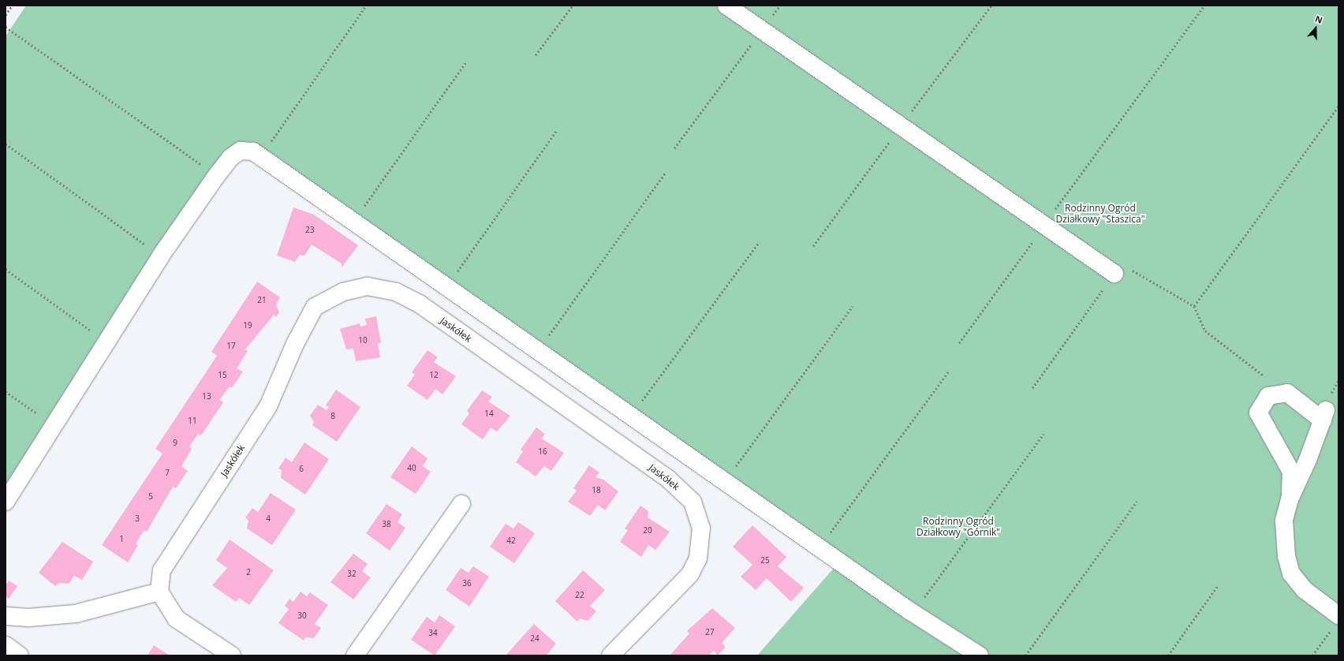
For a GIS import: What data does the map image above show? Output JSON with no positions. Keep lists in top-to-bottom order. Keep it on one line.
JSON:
{"streets":{"street":["Jaskółek"]},"parks":["Rodzinny Ogród Działkowy \"Staszica\"","Rodzinny Ogród Działkowy \"Górnik\""],"house_numbers":["23","21","19","10","17","15","12","13","14","8","11","9","16","40","6","7","18","5","3","4","38","20","1","42","25","2","32","36","22","30","27","34","24"],"north":"top"}
